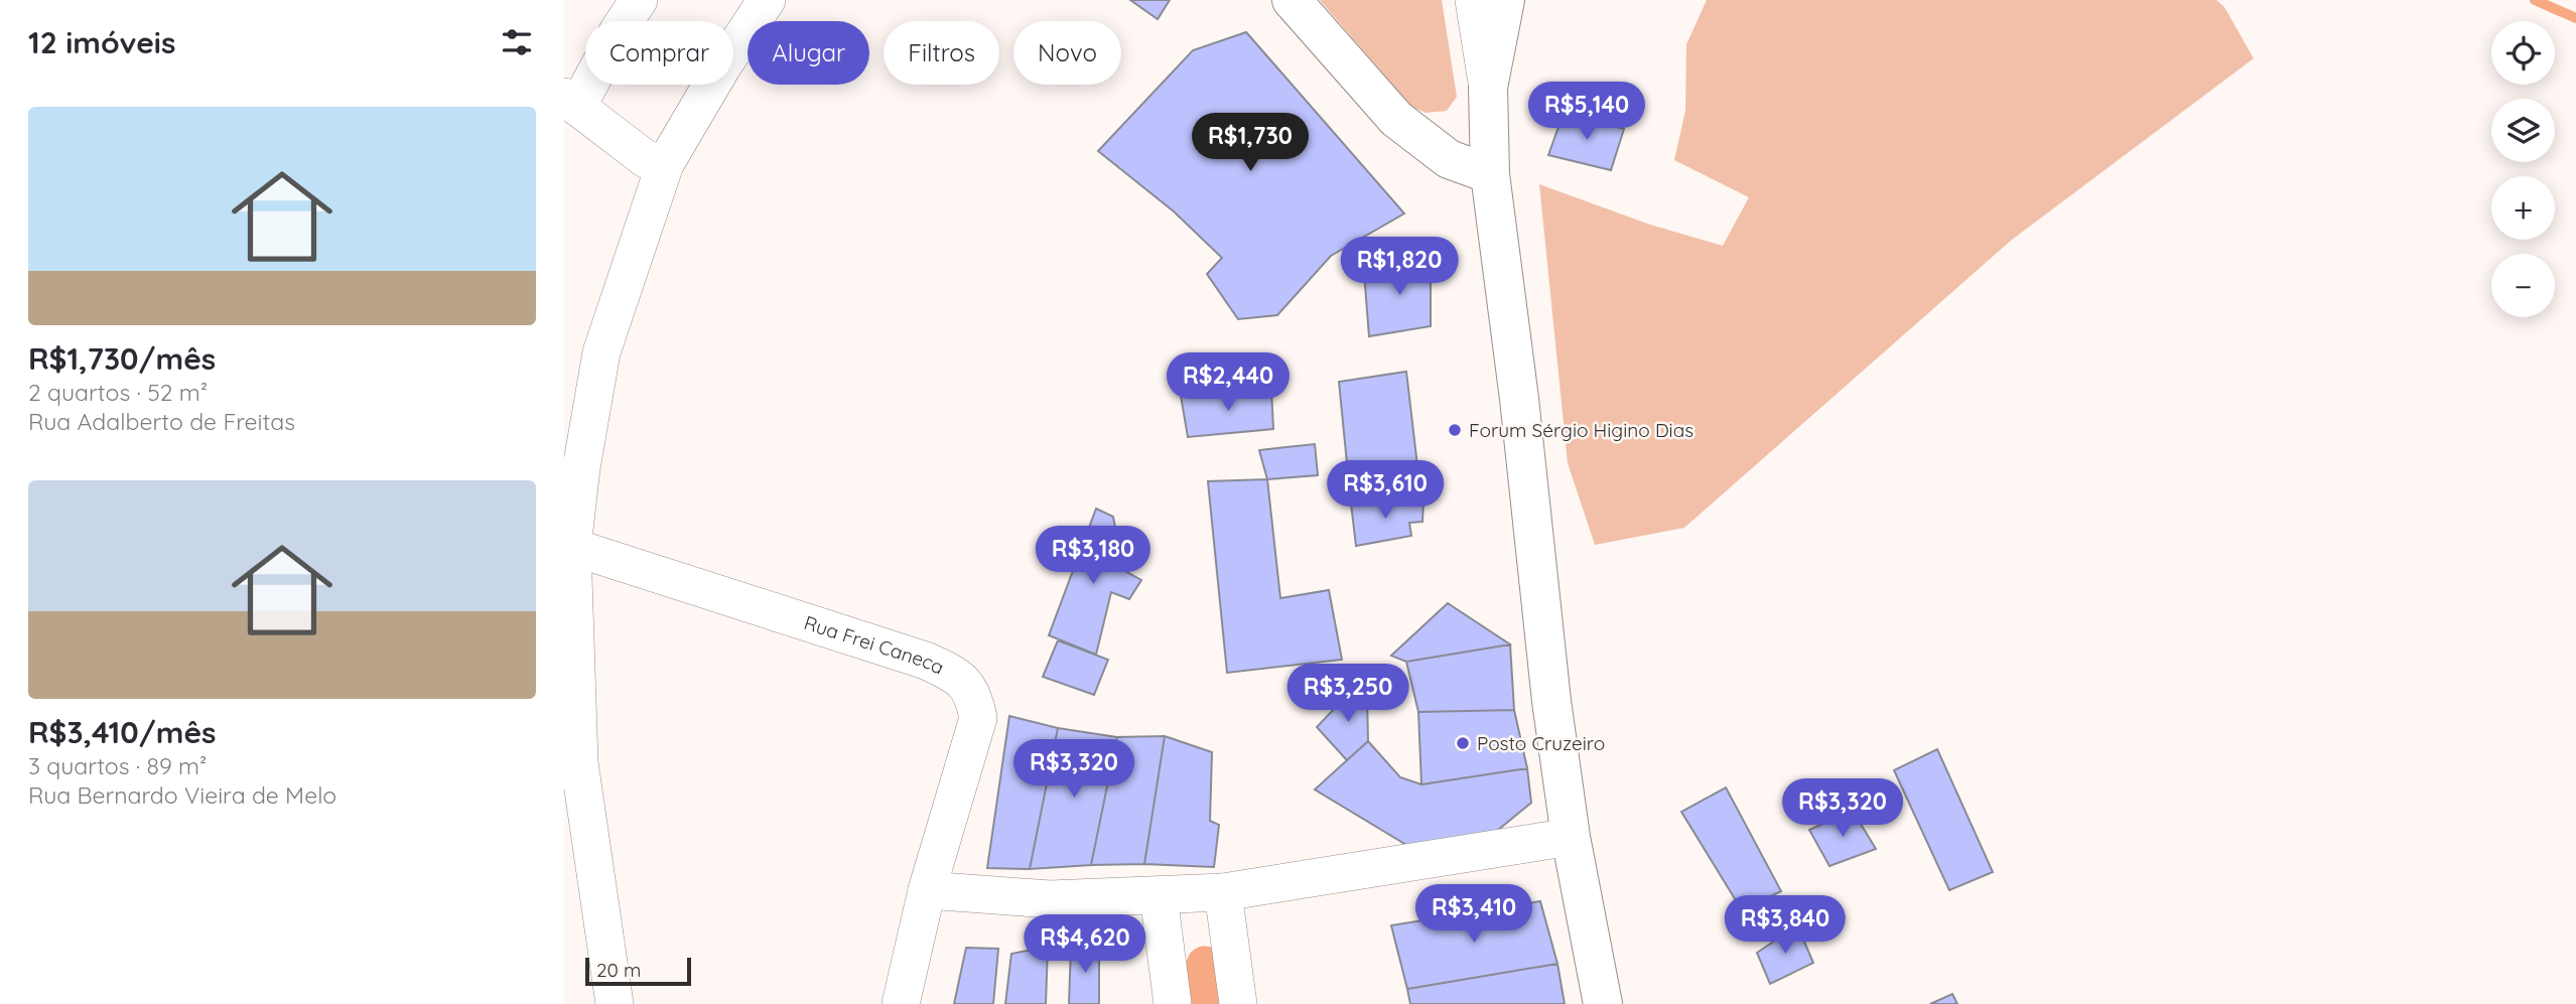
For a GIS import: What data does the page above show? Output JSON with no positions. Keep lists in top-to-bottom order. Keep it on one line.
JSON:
{"streets":{"street":["Rua Frei Caneca"]},"places":["Forum Sérgio Higino Dias","Posto Cruzeiro"],"scale_bar":"20 m","page":{"heading":"12 imóveis","map_buttons":["+","−"],"chip":["Comprar","Alugar","Filtros","Novo"],"price":["R$5,140","R$1,730","R$1,820","R$2,440","R$3,610","R$3,180","R$3,250","R$3,320","R$3,320","R$3,410","R$3,840","R$4,620"],"list":[{"name":"R$1,730/mês","note":"2 quartos · 52 m² · Rua Adalberto de Freitas"},{"name":"R$3,410/mês","note":"3 quartos · 89 m² · Rua Bernardo Vieira de Melo"}],"scale":"20 m"}}
